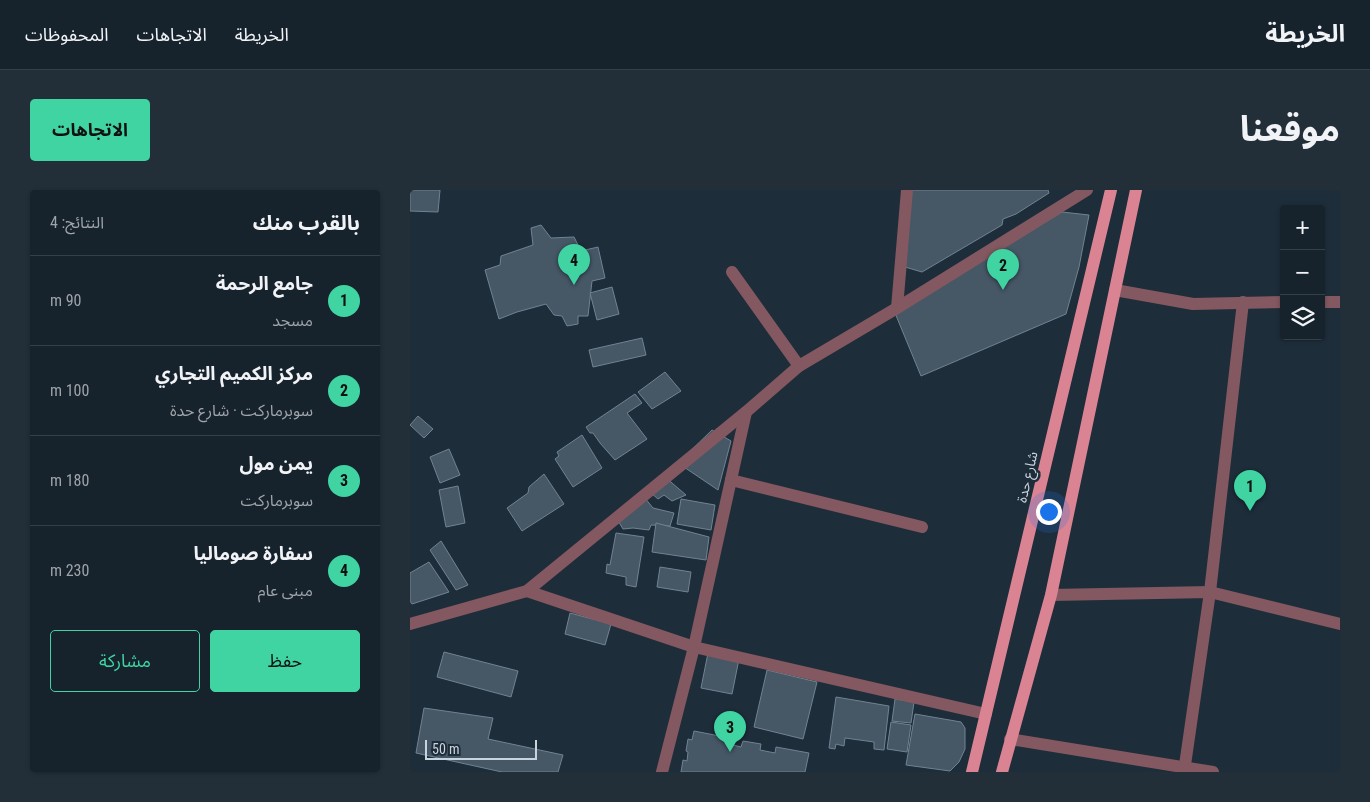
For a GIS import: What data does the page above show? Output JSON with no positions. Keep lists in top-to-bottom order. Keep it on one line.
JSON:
{"streets":{"main road":["شارع حدة"]},"scale_bar":"50 m","page":{"header":"الخريطة","nav":["الخريطة","الاتجاهات","المحفوظات"],"title":"موقعنا","buttons":["الاتجاهات",["حفظ","مشاركة"]],"heading":["بالقرب منك","النتائج: 4"],"map_buttons":["+","−"],"pins":["4","2","1","3"],"list":[{"mark":"1","name":"جامع الرحمة","note":"مسجد","value":"90 m"},{"mark":"2","name":"مركز الكميم التجاري","note":"سوبرماركت · شارع حدة","value":"100 m"},{"mark":"3","name":"يمن مول","note":"سوبرماركت","value":"180 m"},{"mark":"4","name":"سفارة صوماليا","note":"مبنى عام","value":"230 m"}],"scale":"50 m"}}
